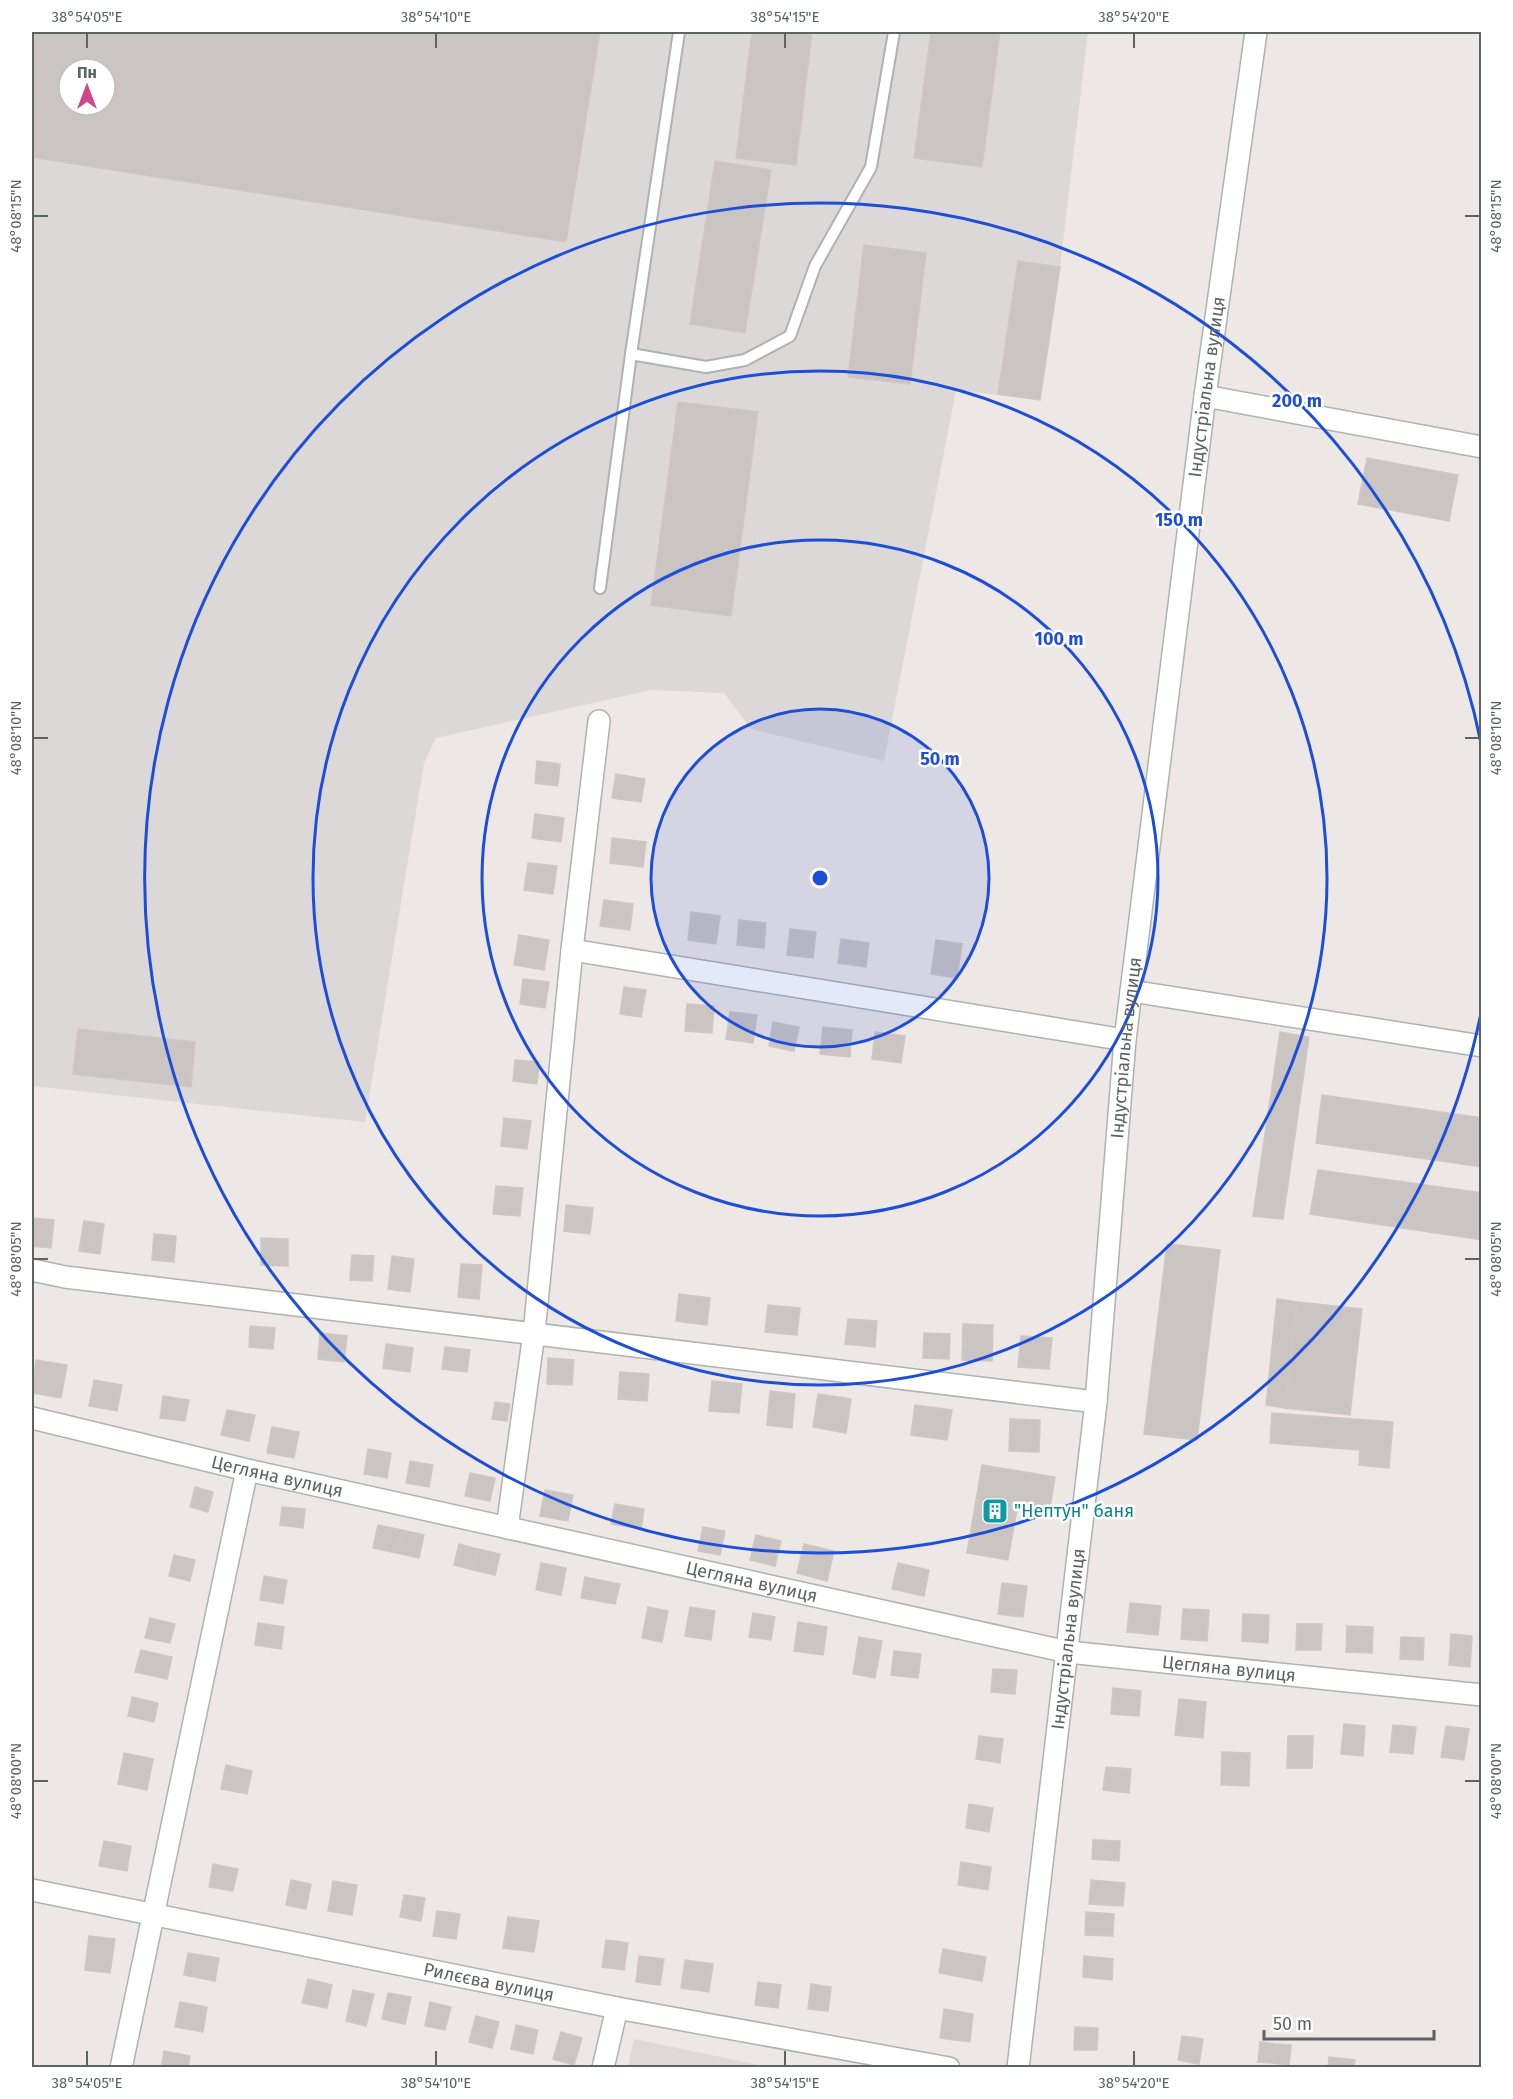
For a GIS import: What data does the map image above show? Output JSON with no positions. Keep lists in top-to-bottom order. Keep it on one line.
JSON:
{"streets":{"street":["Індустріальна вулиця","Цегляна вулиця","Рилєєва вулиця"]},"crossings":[["Індустріальна вулиця","Цегляна вулиця"]],"places":{"building":["\"Нептун\" баня"]},"scale_bar":"50 m","north":"top","coordinates":["38°54'05\"E","38°54'10\"E","38°54'15\"E","38°54'20\"E","48°08'15\"N","48°08'10\"N","48°08'05\"N","48°08'00\"N"],"rings":["200 m","150 m","100 m","50 m"]}
